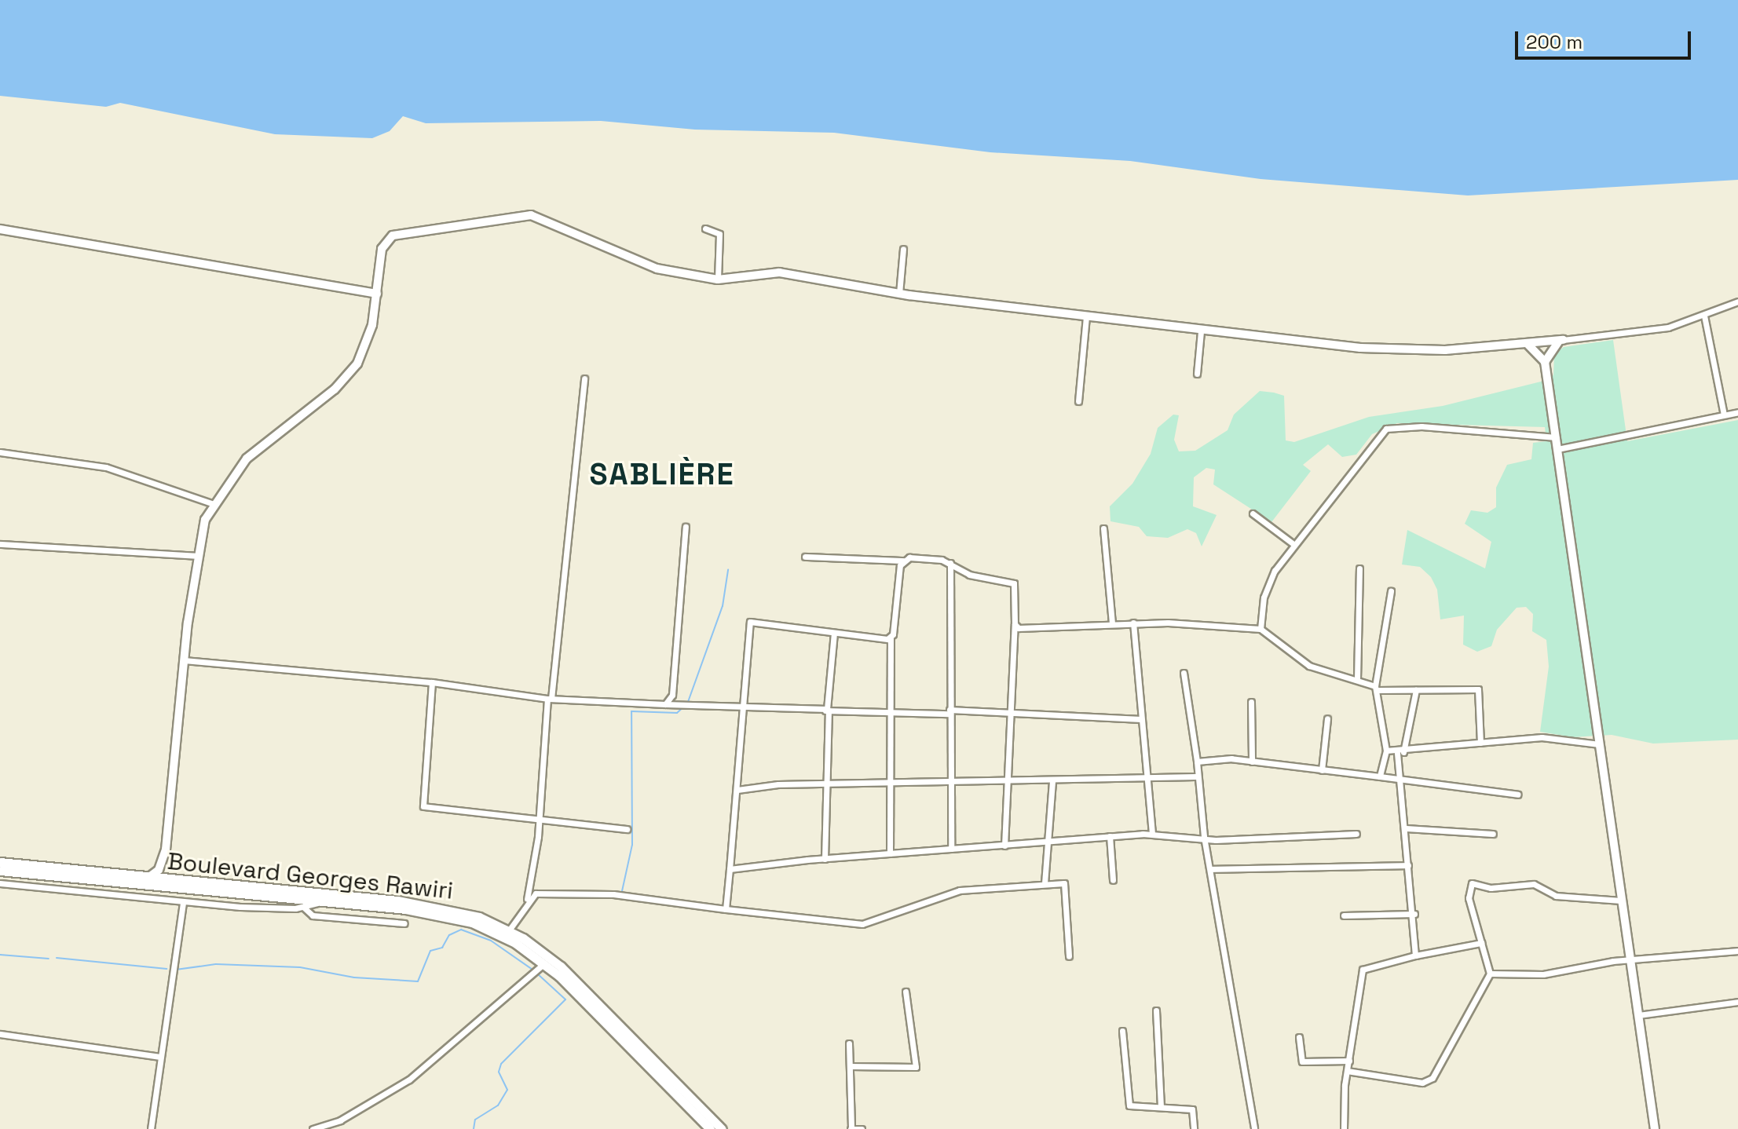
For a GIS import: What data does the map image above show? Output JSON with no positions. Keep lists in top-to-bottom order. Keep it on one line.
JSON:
{"streets":{"main road":["Boulevard Georges Rawiri"]},"districts":["SABLIÈRE"],"scale_bar":"200 m"}
